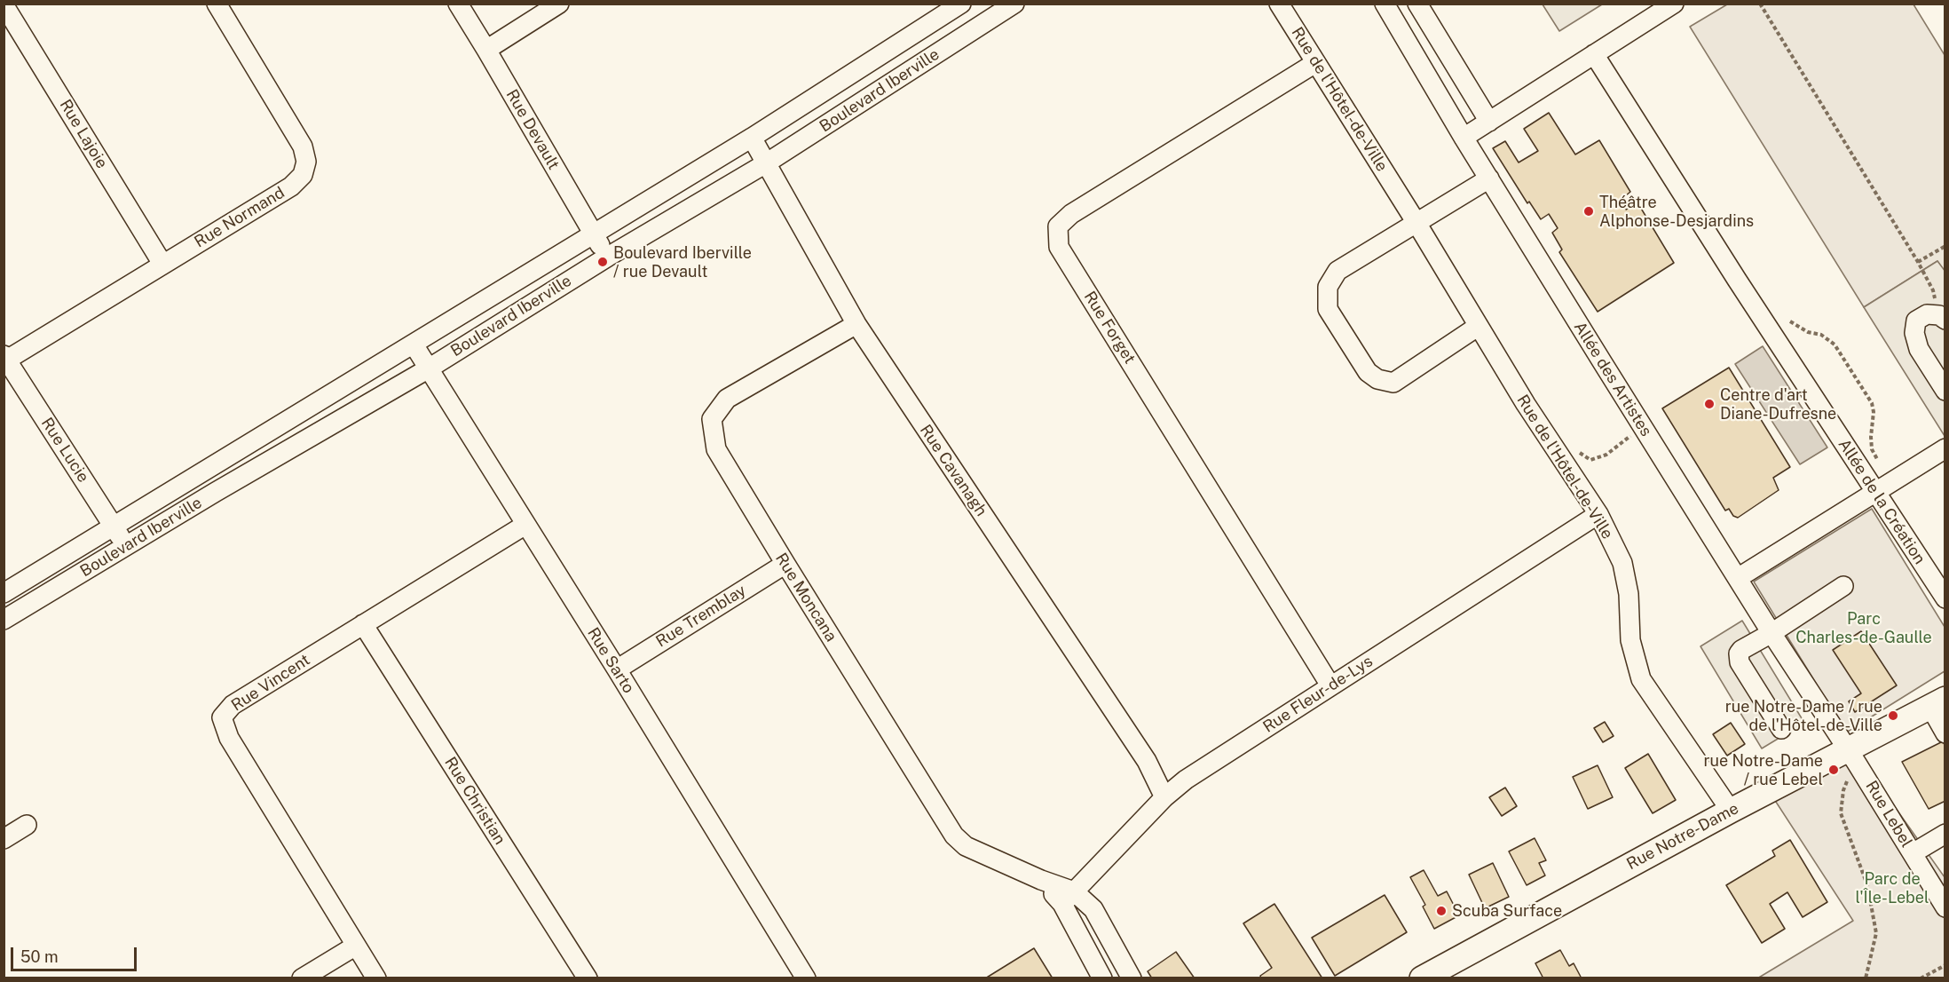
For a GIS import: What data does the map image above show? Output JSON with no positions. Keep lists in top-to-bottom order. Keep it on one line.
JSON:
{"streets":{"main road":["Rue Notre-Dame"],"street":["Boulevard Iberville","Rue de l'Hôtel-de-Ville","Rue Devault","Rue Lajoie","Rue Normand","Rue Forget","Allée des Artistes","Rue Lucie","Rue Cavanagh","Allée de la Création","Rue Moncana","Rue Tremblay","Rue Sarto","Rue Vincent","Rue Fleur-de-Lys","Rue Christian","Rue Lebel"]},"crossings":[["Boulevard Iberville","Rue Devault"],["Boulevard Iberville","Rue Lucie"],["Boulevard Iberville","Rue Cavanagh"],["Boulevard Iberville","Rue Sarto"],["Rue de l'Hôtel-de-Ville","Rue Forget"],["Rue de l'Hôtel-de-Ville","Rue Fleur-de-Lys"],["Rue de l'Hôtel-de-Ville","Rue Notre-Dame"],["Rue Lajoie","Rue Normand"],["Rue Normand","Rue Lucie"],["Rue Forget","Rue Fleur-de-Lys"],["Allée des Artistes","Rue Lebel"],["Allée des Artistes","Rue Notre-Dame"],["Rue Cavanagh","Rue Moncana"],["Rue Cavanagh","Rue Fleur-de-Lys"],["Rue Moncana","Rue Tremblay"],["Rue Moncana","Rue Fleur-de-Lys"],["Rue Tremblay","Rue Sarto"],["Rue Sarto","Rue Vincent"],["Rue Vincent","Rue Christian"],["Rue Lebel","Rue Notre-Dame"]],"parks":["Parc Charles-de-Gaulle","Parc de l'Île-Lebel"],"places":["Théâtre Alphonse-Desjardins","Boulevard Iberville / rue Devault","Centre d'art Diane-Dufresne","rue Notre-Dame / rue de l'Hôtel-de-Ville","rue Notre-Dame / rue Lebel","Scuba Surface"],"scale_bar":"50 m"}
